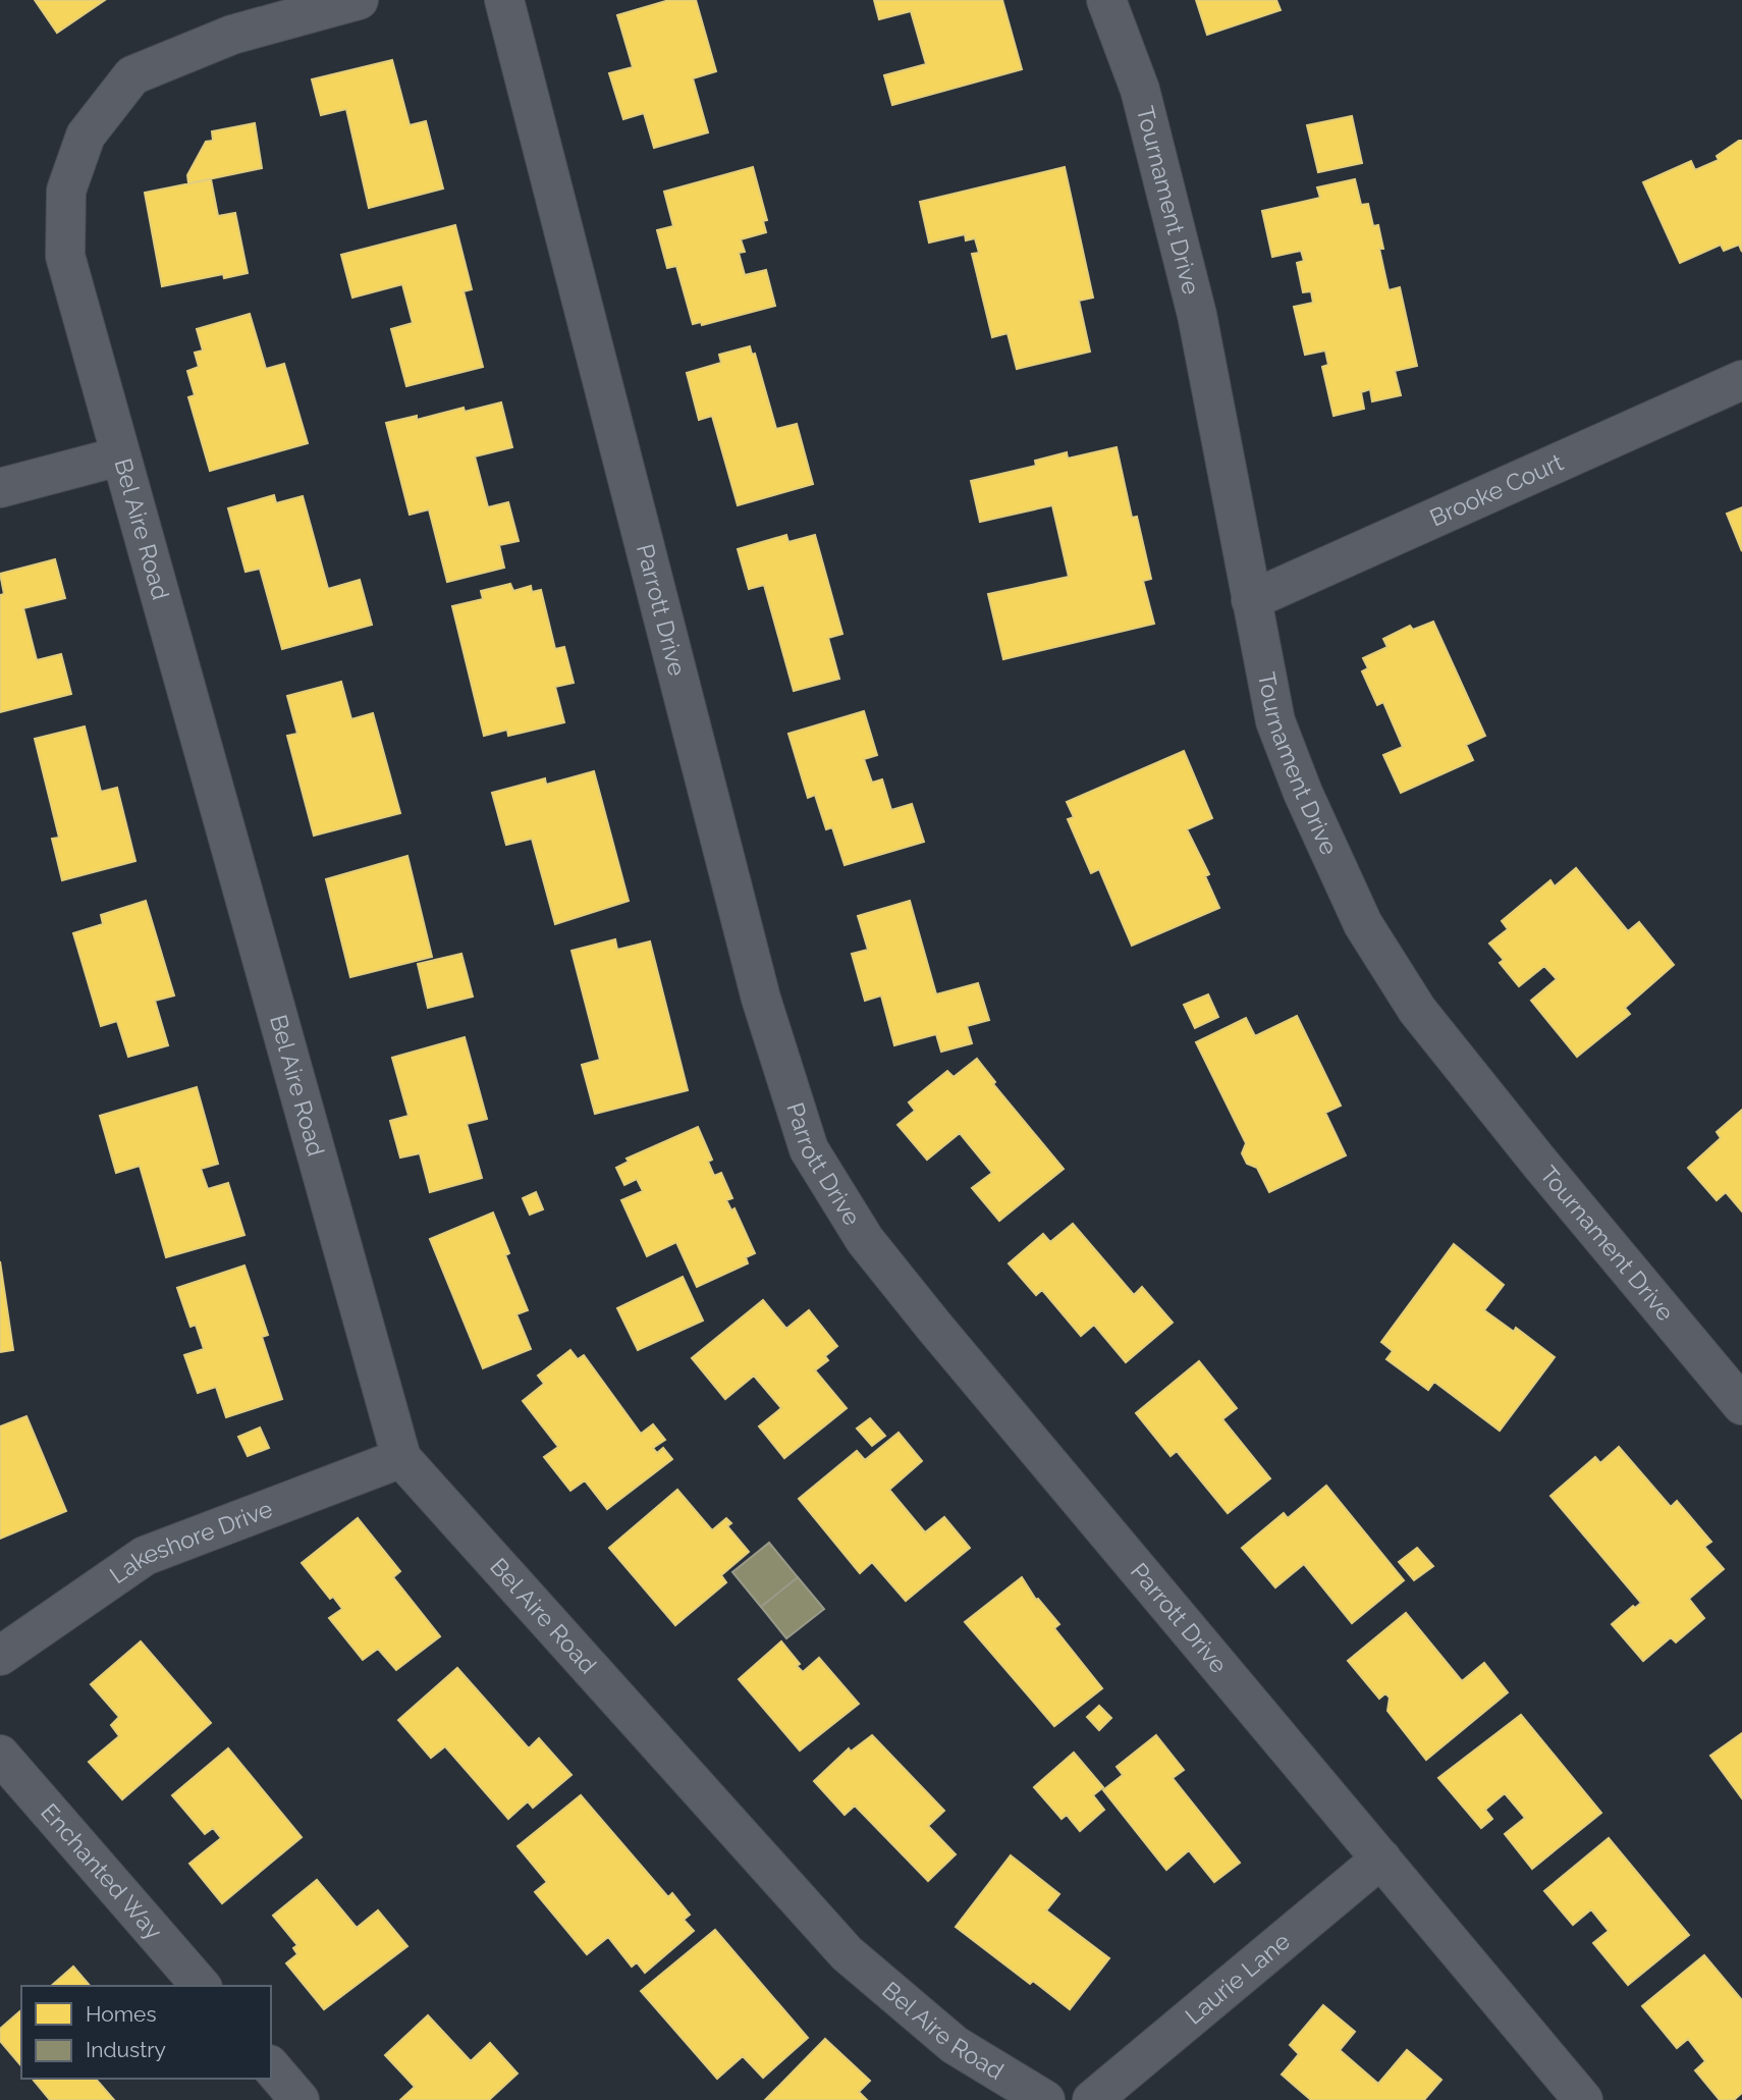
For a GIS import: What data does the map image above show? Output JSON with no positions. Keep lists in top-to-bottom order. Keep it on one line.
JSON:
{"streets":{"street":["Tournament Drive","Brooke Court","Bel Aire Road","Parrott Drive","Lakeshore Drive","Enchanted Way","Laurie Lane"]},"crossings":[["Tournament Drive","Brooke Court"],["Bel Aire Road","Lakeshore Drive"],["Parrott Drive","Laurie Lane"]],"legend":["Homes","Industry"]}
